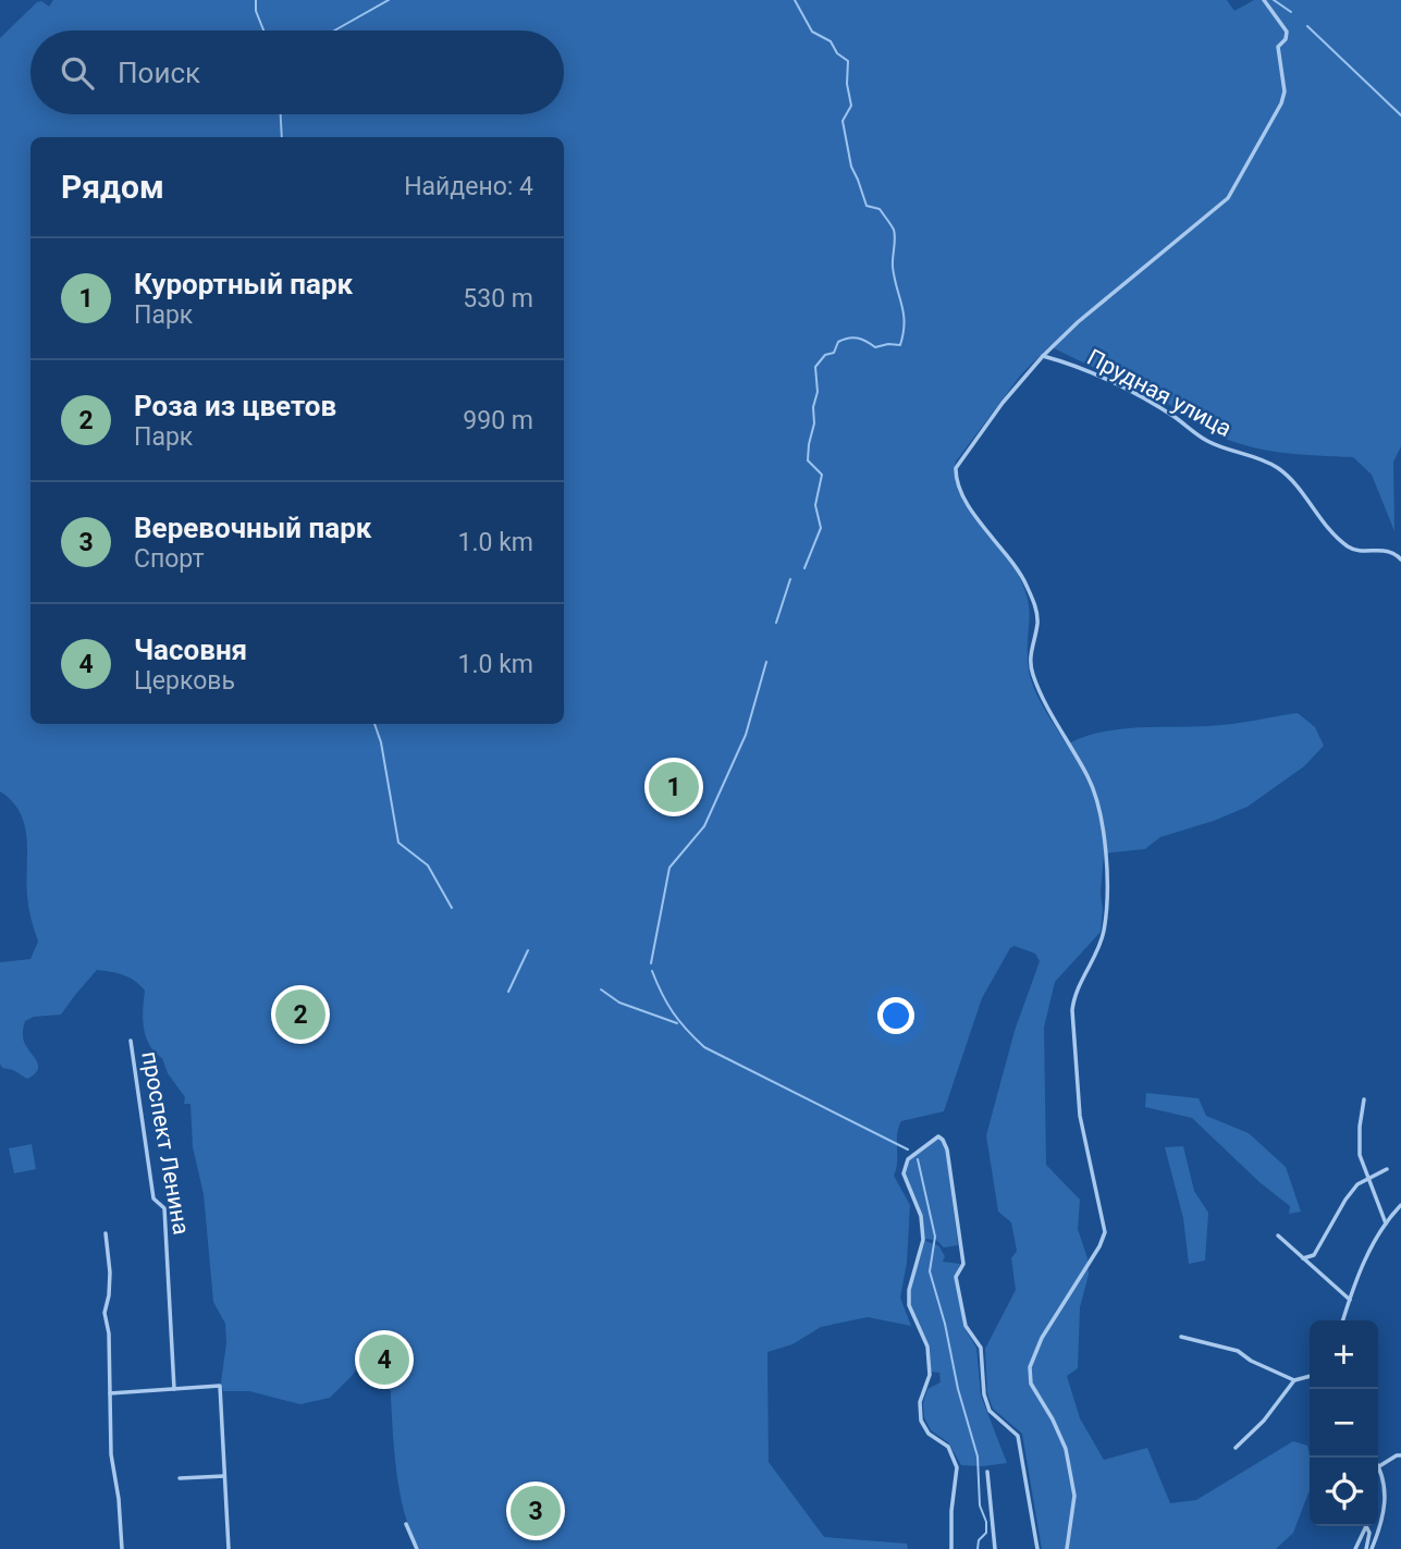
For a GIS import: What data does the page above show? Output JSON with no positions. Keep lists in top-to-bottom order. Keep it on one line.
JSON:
{"streets":{"street":["Прудная улица","проспект Ленина"]},"page":{"search":"Поиск","heading":["Рядом","Найдено: 4"],"list":[{"mark":"1","name":"Курортный парк","note":"Парк","value":"530 m"},{"mark":"2","name":"Роза из цветов","note":"Парк","value":"990 m"},{"mark":"3","name":"Веревочный парк","note":"Спорт","value":"1.0 km"},{"mark":"4","name":"Часовня","note":"Церковь","value":"1.0 km"}],"pins":["1","2","4","3"],"map_buttons":["+","−"]}}
